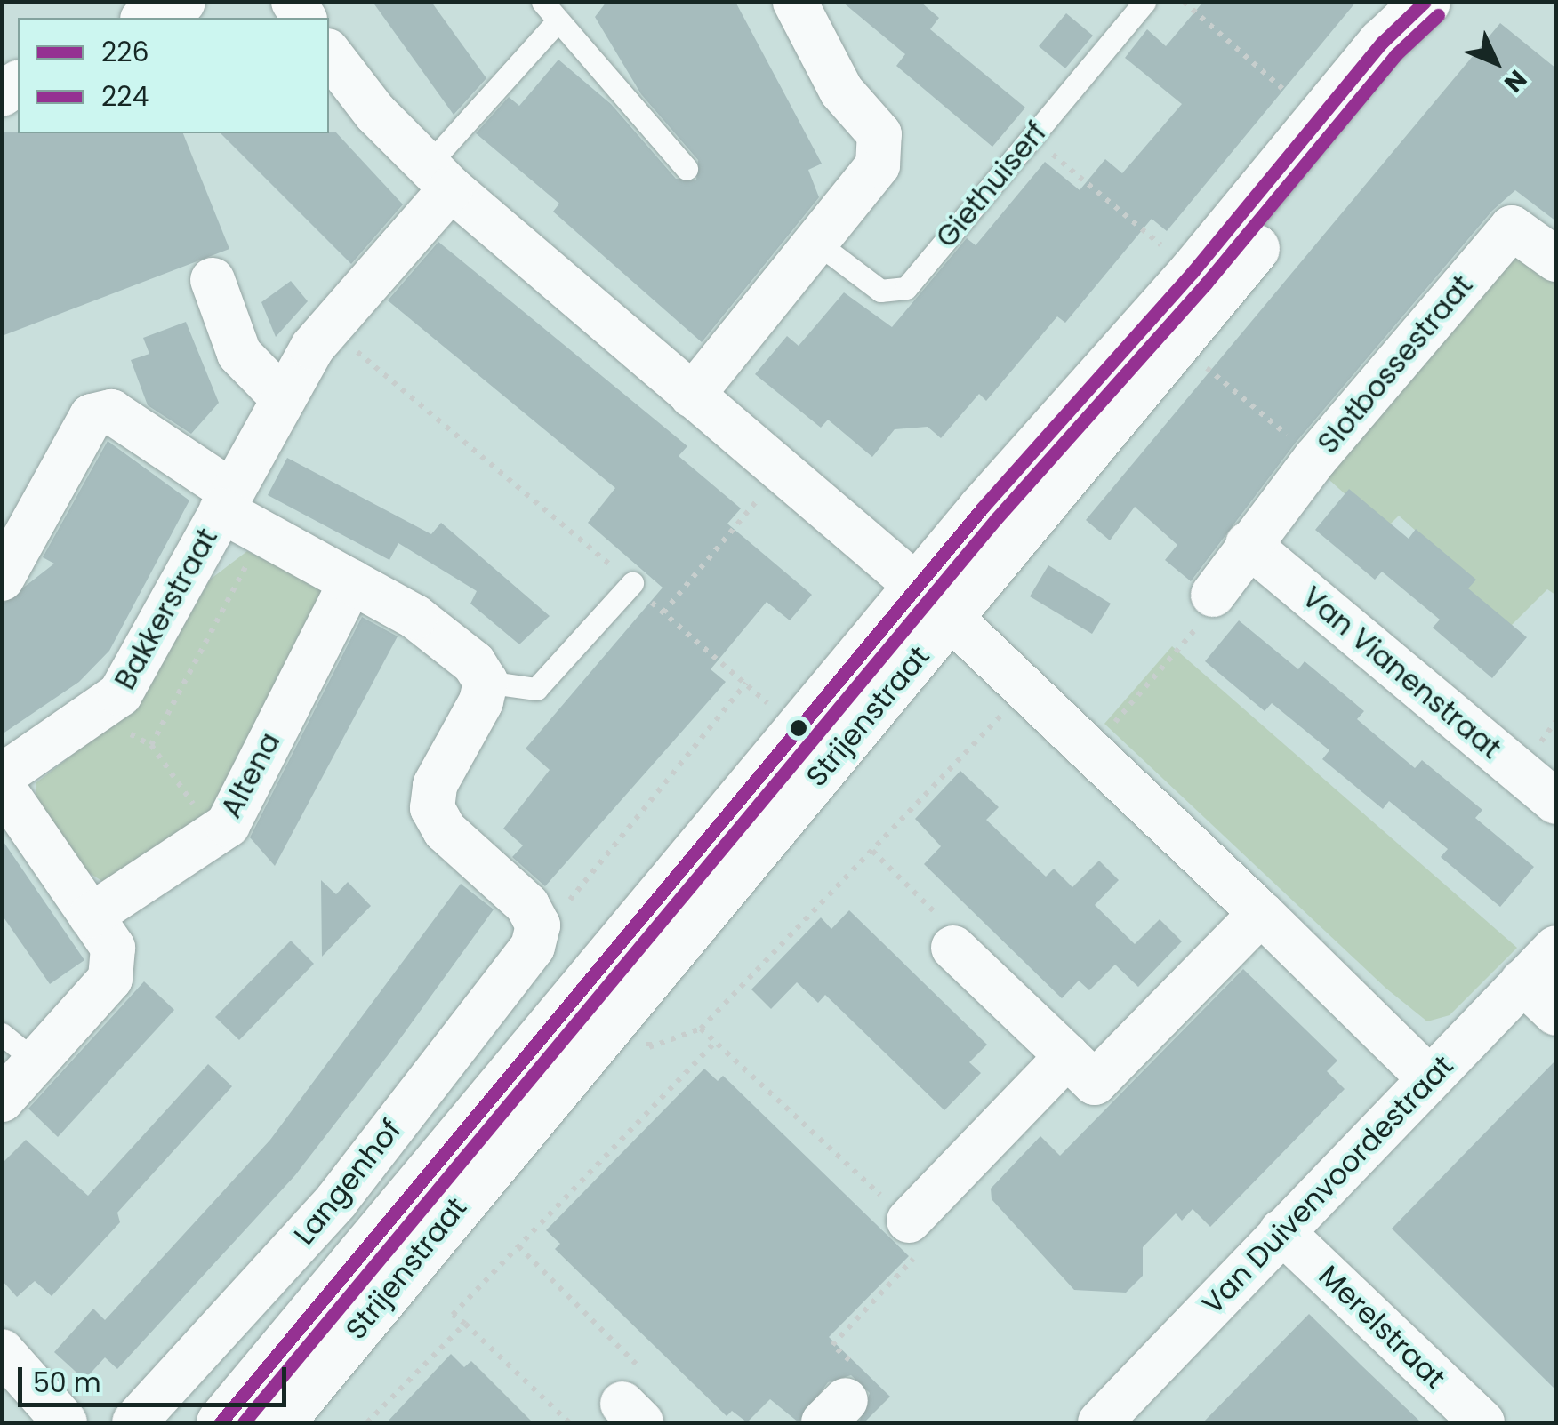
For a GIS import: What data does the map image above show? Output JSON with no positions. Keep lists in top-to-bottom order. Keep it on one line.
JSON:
{"streets":{"street":["Slotbossestraat","Bakkerstraat","Van Vianenstraat","Strijenstraat","Altena","Langenhof","Van Duivenvoordestraat","Merelstraat"],"lane":["Giethuiserf"]},"crossings":[["Slotbossestraat","Van Vianenstraat"],["Van Duivenvoordestraat","Merelstraat"]],"lines":["transit line 226","transit line 224"],"legend":["226","224"],"scale_bar":"50 m","north":"bottom right"}
